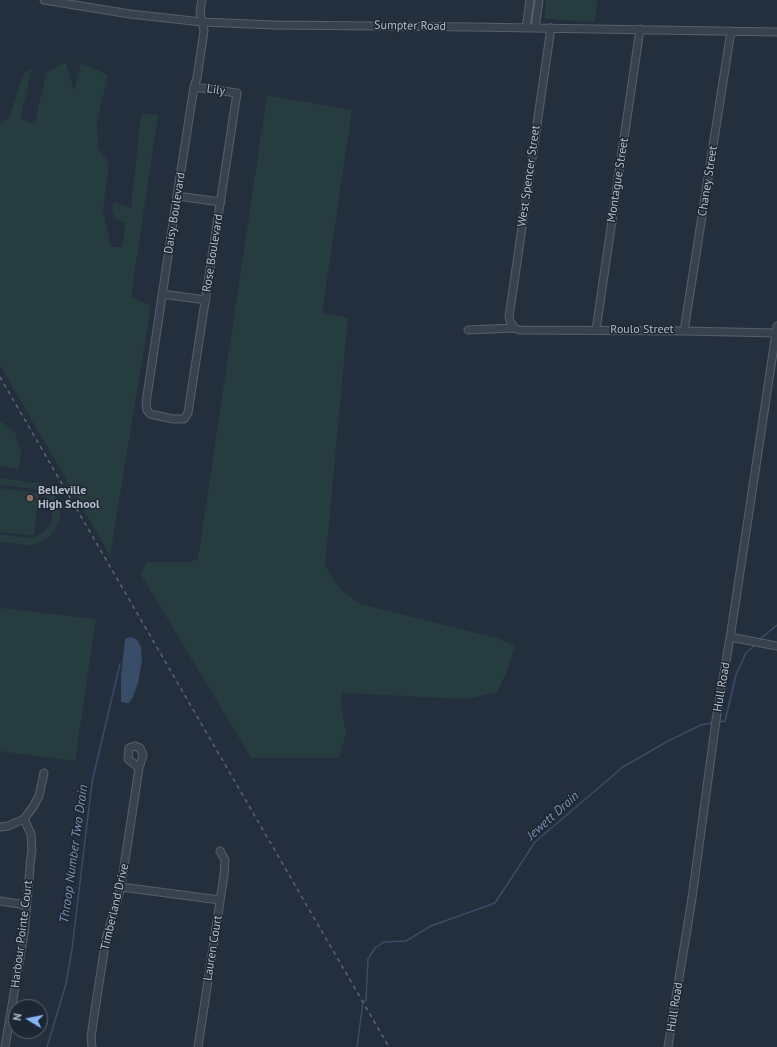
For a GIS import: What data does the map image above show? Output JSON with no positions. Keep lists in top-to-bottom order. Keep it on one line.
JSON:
{"streets":{"street":["Sumpter Road","Lily","West Spencer Street","Montague Street","Chaney Street","Daisy Boulevard","Rose Boulevard","Roulo Street","Hull Road","Timberland Drive","Harbour Pointe Court","Lauren Court"]},"crossings":[["Sumpter Road","West Spencer Street"],["Sumpter Road","Montague Street"],["Sumpter Road","Chaney Street"],["Sumpter Road","Daisy Boulevard"],["Lily","Daisy Boulevard"],["Lily","Rose Boulevard"],["West Spencer Street","Roulo Street"],["Montague Street","Roulo Street"],["Chaney Street","Roulo Street"],["Daisy Boulevard","Rose Boulevard"],["Roulo Street","Hull Road"]],"water":["Jewett Drain","Throop Number Two Drain"],"places":["Belleville High School"],"north":"left"}
